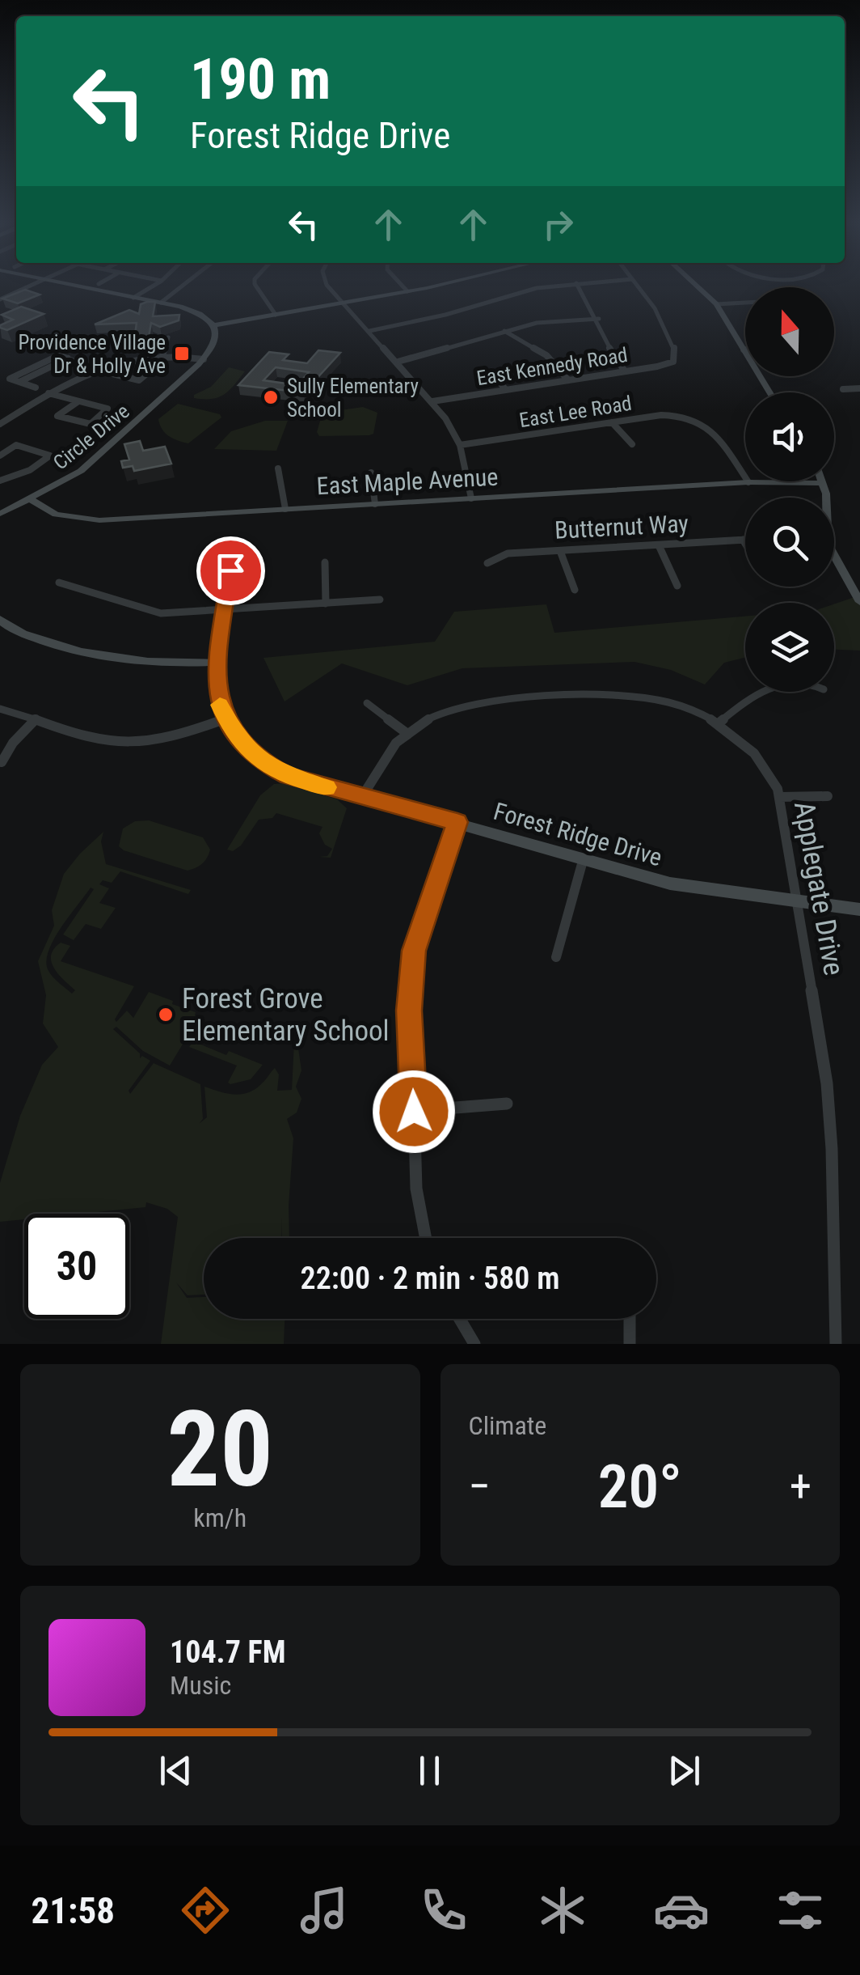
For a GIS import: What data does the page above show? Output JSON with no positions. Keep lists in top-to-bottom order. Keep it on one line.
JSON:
{"streets":{"street":["East Kennedy Road","East Lee Road","Circle Drive","East Maple Avenue","Butternut Way","Forest Ridge Drive","Applegate Drive"]},"crossings":[["East Lee Road","East Maple Avenue"],["Circle Drive","East Maple Avenue"],["Forest Ridge Drive","Applegate Drive"]],"places":{"transit":["Providence Village Dr & Holly Ave"],"other":["Sully Elementary School","Forest Grove Elementary School"]},"north":"top","page":{"turn":["190 m","Forest Ridge Drive"],"limit":"30","trip":"22:00 · 2 min · 580 m","tile":[["20","km/h"],"Climate"],"heat":["−","20°","+"],"song":["104.7 FM","Music"],"tabs":"21:58"}}
